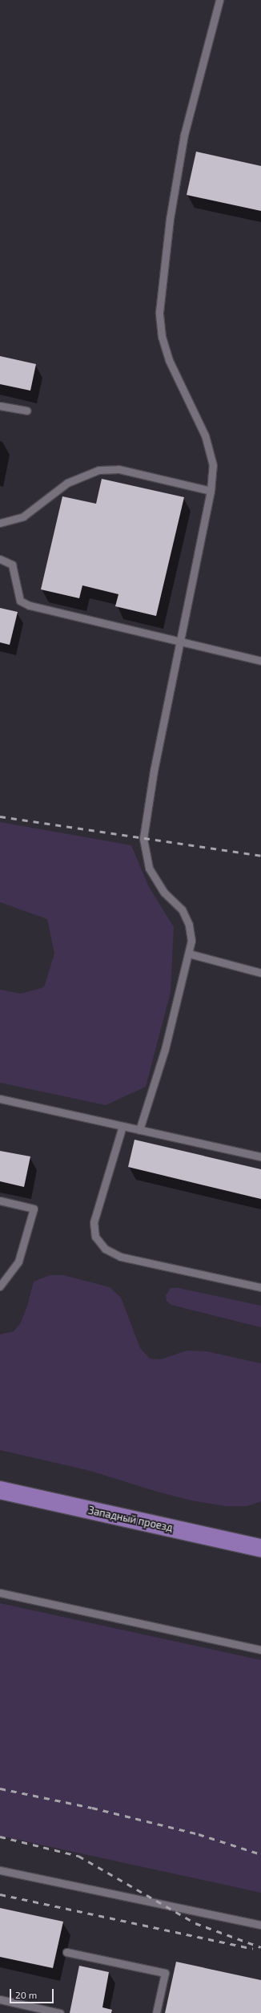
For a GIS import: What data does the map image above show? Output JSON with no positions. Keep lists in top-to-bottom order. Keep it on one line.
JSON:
{"streets":{"main road":["Западный проезд"]},"scale_bar":"20 m"}
